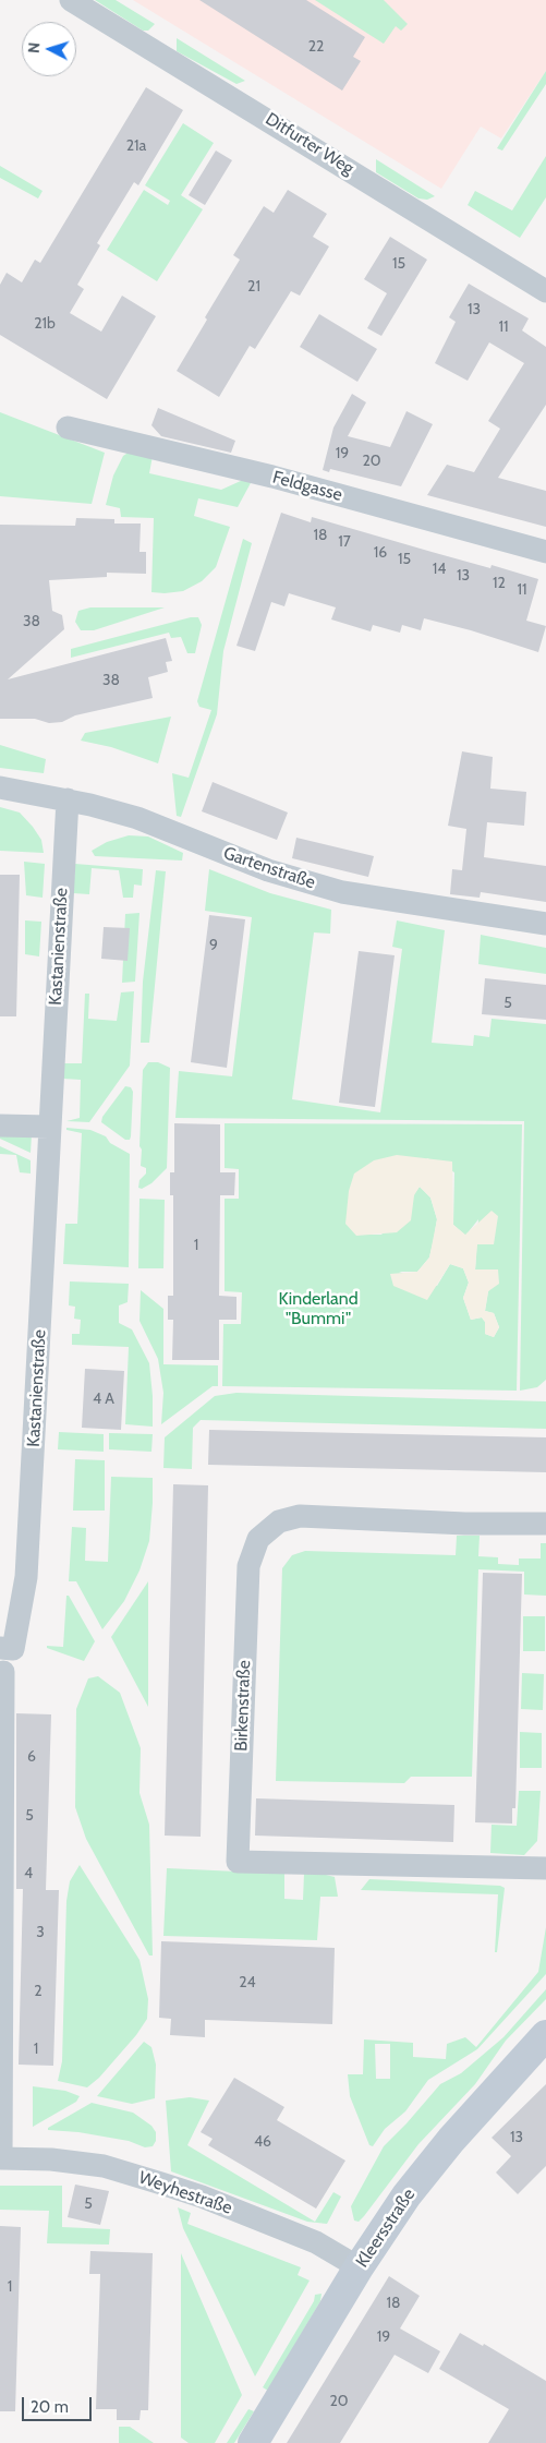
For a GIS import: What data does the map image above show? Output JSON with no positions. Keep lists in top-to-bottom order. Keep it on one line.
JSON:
{"streets":{"main road":["Kleersstraße"],"street":["Ditfurter Weg","Feldgasse","Gartenstraße","Kastanienstraße","Birkenstraße","Weyhestraße"]},"crossings":[["Gartenstraße","Kastanienstraße"],["Weyhestraße","Kleersstraße"]],"parks":["Kinderland \"Bummi\""],"house_numbers":["22","21a","15","21","13","21b","11","19","20","18","17","16","15","14","13","12","11","38","38","9","5","1","4 A","6","5","4","3","24","2","1","13","46","5","1","18","19","20"],"scale_bar":"20 m","north":"left"}
